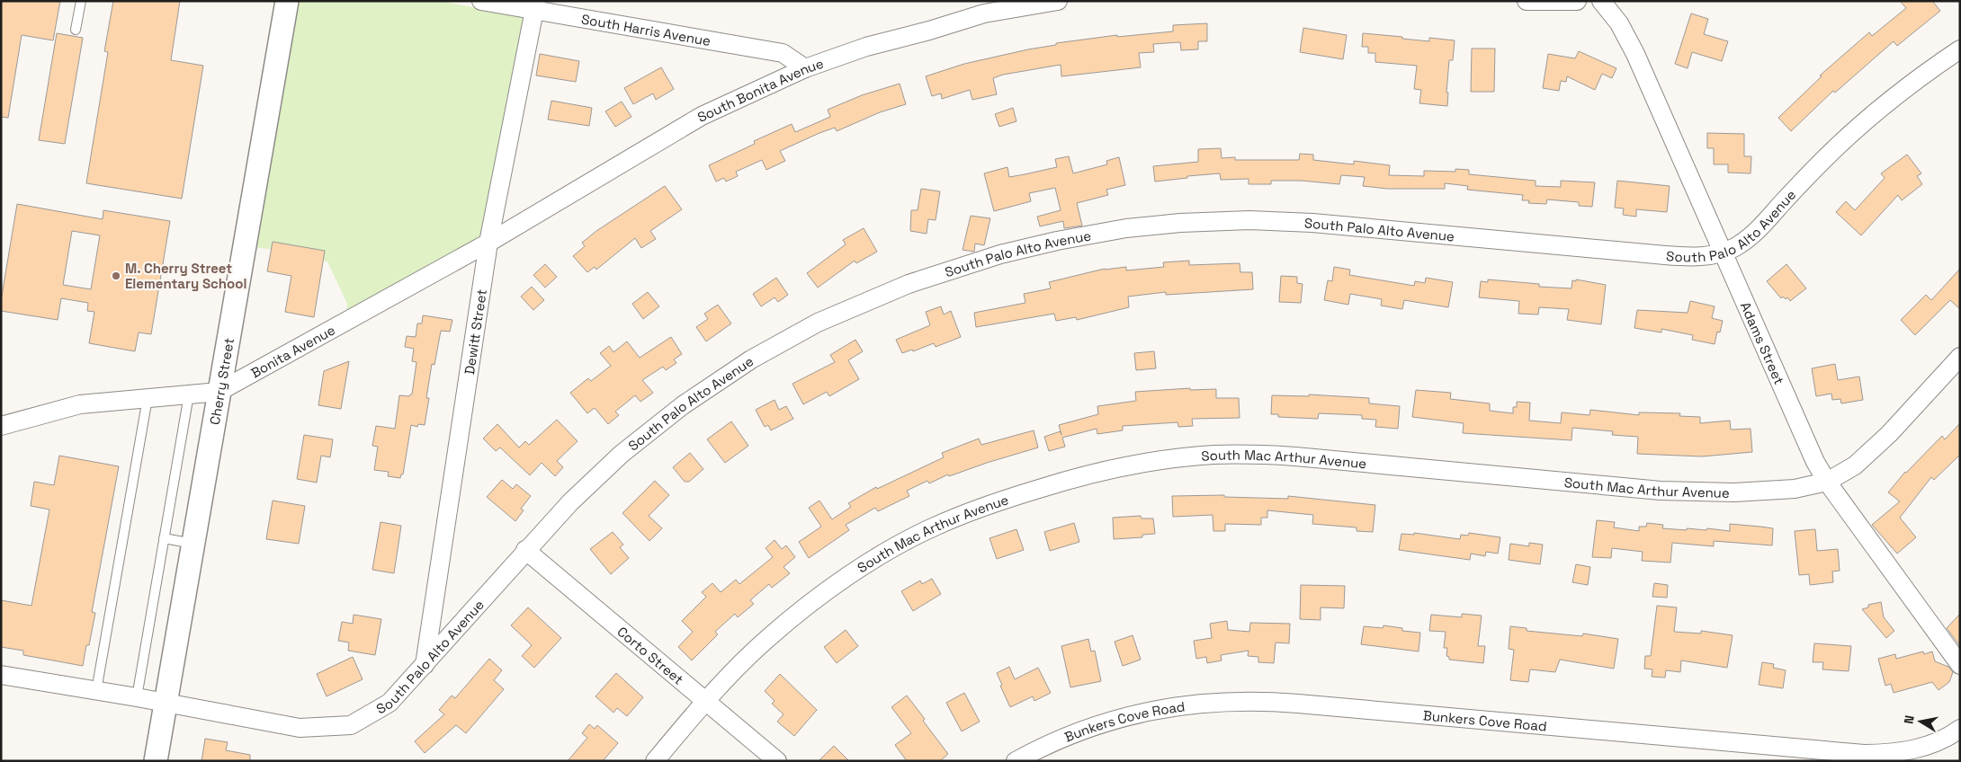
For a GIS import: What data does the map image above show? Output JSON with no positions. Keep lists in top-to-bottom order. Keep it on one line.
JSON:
{"streets":{"street":["South Harris Avenue","South Bonita Avenue","South Palo Alto Avenue","Dewitt Street","Adams Street","Bonita Avenue","Cherry Street","South Mac Arthur Avenue","Corto Street","Bunkers Cove Road"]},"crossings":[["South Harris Avenue","South Bonita Avenue"],["South Harris Avenue","Dewitt Street"],["South Bonita Avenue","Dewitt Street"],["South Bonita Avenue","Bonita Avenue"],["South Palo Alto Avenue","Dewitt Street"],["South Palo Alto Avenue","Adams Street"],["South Palo Alto Avenue","Cherry Street"],["South Palo Alto Avenue","Corto Street"],["Dewitt Street","Bonita Avenue"],["Adams Street","South Mac Arthur Avenue"],["Bonita Avenue","Cherry Street"],["South Mac Arthur Avenue","Corto Street"]],"places":["M. Cherry Street Elementary School"],"north":"left"}
